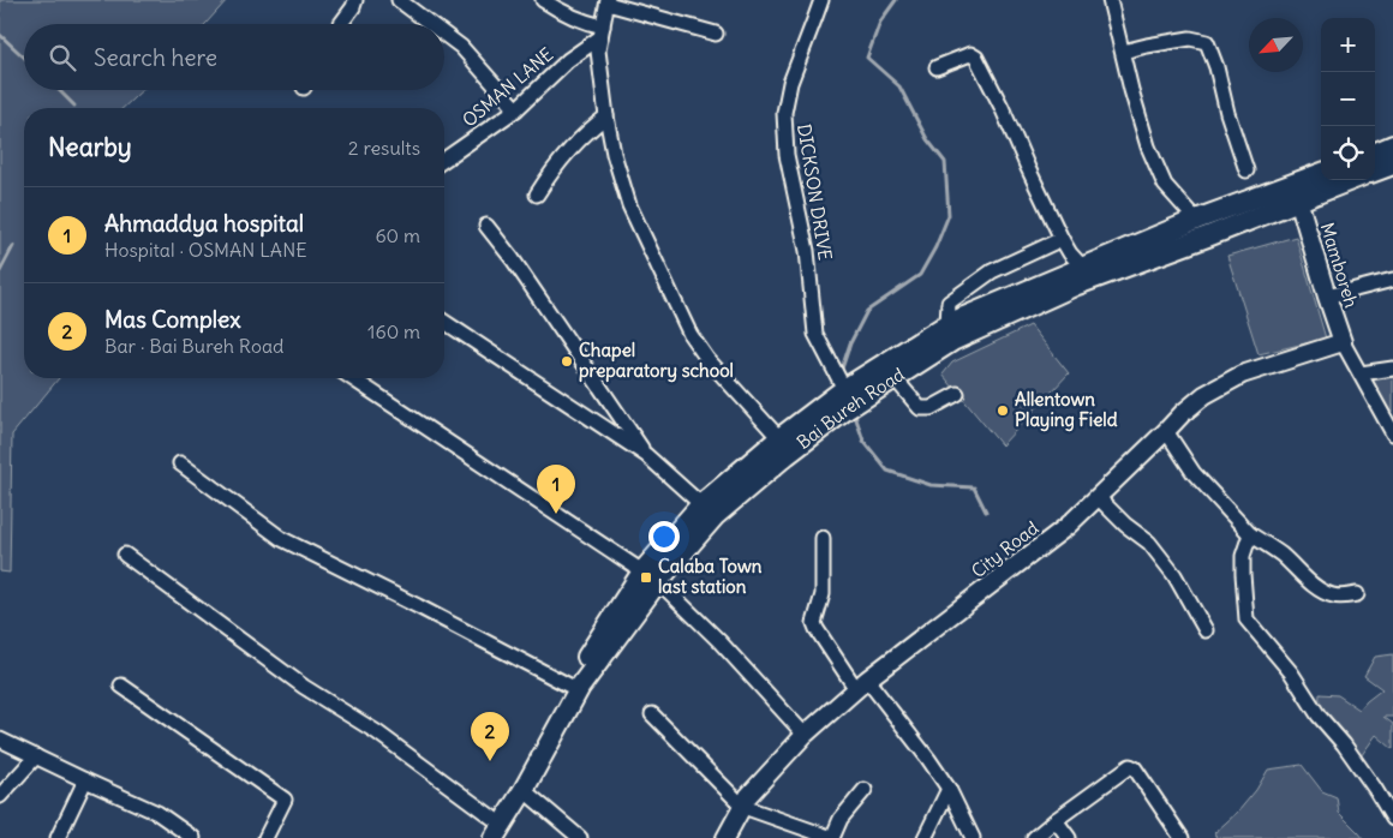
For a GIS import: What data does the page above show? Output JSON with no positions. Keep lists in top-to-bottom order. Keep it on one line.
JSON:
{"streets":{"highway":["Bai Bureh Road"],"main road":["Mamboreh","City Road"],"street":["OSMAN LANE","DICKSON DRIVE"]},"crossings":[["DICKSON DRIVE","Bai Bureh Road"],["Mamboreh","Bai Bureh Road"],["Mamboreh","City Road"]],"places":{"other":["Chapel preparatory school","Allentown Playing Field"],"transit":["Calaba Town last station"]},"north":"bottom left","page":{"map_buttons":["+","−"],"search":"Search here","heading":["Nearby","2 results"],"list":[{"mark":"1","name":"Ahmaddya hospital","note":"Hospital · OSMAN LANE","value":"60 m"},{"mark":"2","name":"Mas Complex","note":"Bar · Bai Bureh Road","value":"160 m"}],"pins":["1","2"]}}
